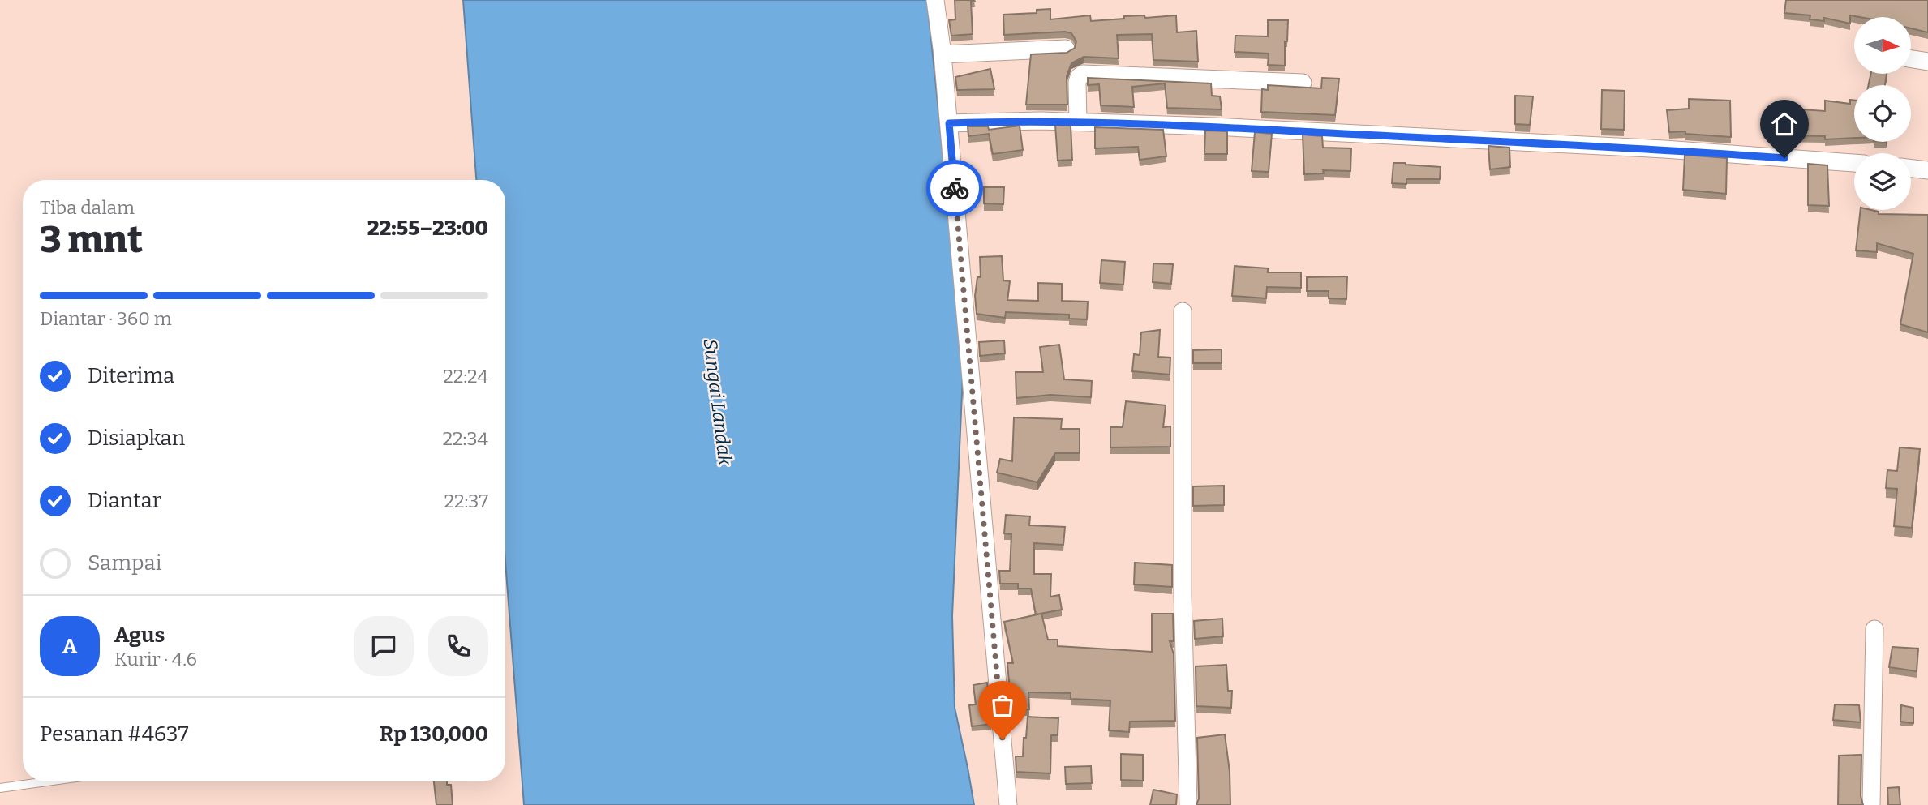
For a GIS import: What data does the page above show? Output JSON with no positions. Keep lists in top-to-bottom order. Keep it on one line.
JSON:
{"water":["Sungai Landak"],"north":"right","page":{"heading":["3 mnt","Tiba dalam","22:55–23:00"],"panel":["Agus","Kurir · 4.6","Pesanan #4637","Rp 130,000"],"bar":"Diantar · 360 m","list":[["Diterima","22:24"],["Disiapkan","22:34"],["Diantar","22:37"],"Sampai"],"round":"A"}}
